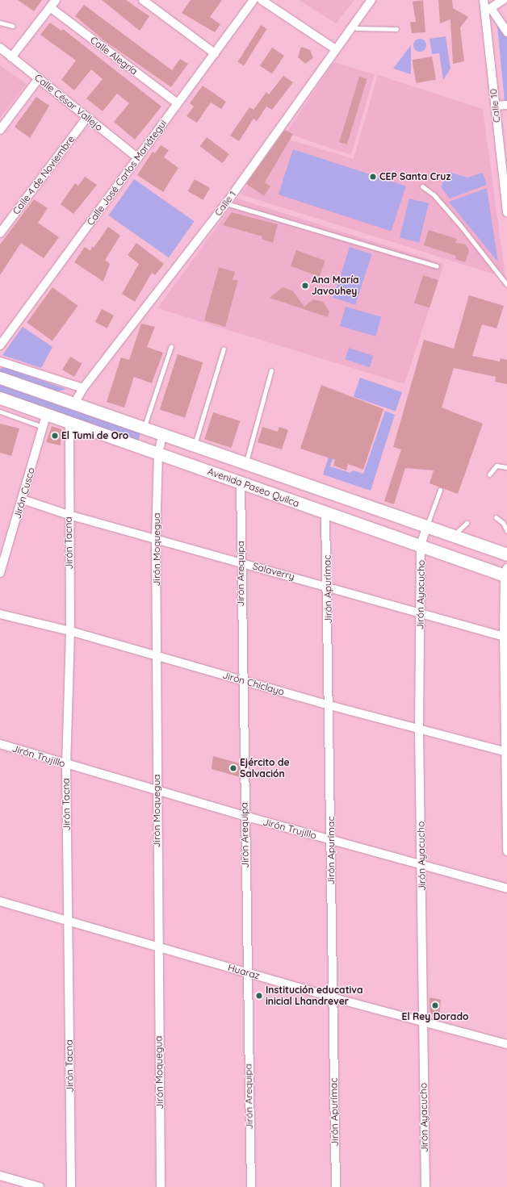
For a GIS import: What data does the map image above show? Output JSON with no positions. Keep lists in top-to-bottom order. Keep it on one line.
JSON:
{"streets":{"main road":["Avenida Paseo Quilca"],"street":["Calle Alegría","Calle César Vallejo","Calle 10","Calle José Carlos Mariátegui","Calle 4 de Noviembre","Calle 1","Jirón Cusco","Jirón Tacna","Jirón Moquegua","Salaverry","Jirón Arequipa","Jirón Apurímac","Jirón Ayacucho","Jirón Chiclayo","Jirón Trujillo","Huaraz"]},"crossings":[["Calle Alegría","Calle José Carlos Mariátegui"],["Calle César Vallejo","Calle José Carlos Mariátegui"],["Calle César Vallejo","Calle 4 de Noviembre"],["Calle 1","Avenida Paseo Quilca"],["Avenida Paseo Quilca","Jirón Cusco"],["Avenida Paseo Quilca","Jirón Tacna"],["Avenida Paseo Quilca","Jirón Moquegua"],["Avenida Paseo Quilca","Jirón Arequipa"],["Avenida Paseo Quilca","Jirón Apurímac"],["Avenida Paseo Quilca","Jirón Ayacucho"],["Jirón Cusco","Salaverry"],["Jirón Tacna","Salaverry"],["Jirón Tacna","Jirón Chiclayo"],["Jirón Tacna","Jirón Trujillo"],["Jirón Tacna","Huaraz"],["Jirón Moquegua","Salaverry"],["Jirón Moquegua","Jirón Chiclayo"],["Jirón Moquegua","Jirón Trujillo"],["Jirón Moquegua","Huaraz"],["Salaverry","Jirón Arequipa"],["Salaverry","Jirón Apurímac"],["Salaverry","Jirón Ayacucho"],["Jirón Arequipa","Jirón Chiclayo"],["Jirón Arequipa","Jirón Trujillo"],["Jirón Arequipa","Huaraz"],["Jirón Apurímac","Jirón Chiclayo"],["Jirón Apurímac","Jirón Trujillo"],["Jirón Apurímac","Huaraz"],["Jirón Ayacucho","Jirón Chiclayo"],["Jirón Ayacucho","Jirón Trujillo"],["Jirón Ayacucho","Huaraz"]],"places":["CEP Santa Cruz","Ana María Javouhey","El Tumi de Oro","Ejército de Salvación","Institución educativa inicial Lhandrever","El Rey Dorado"]}
